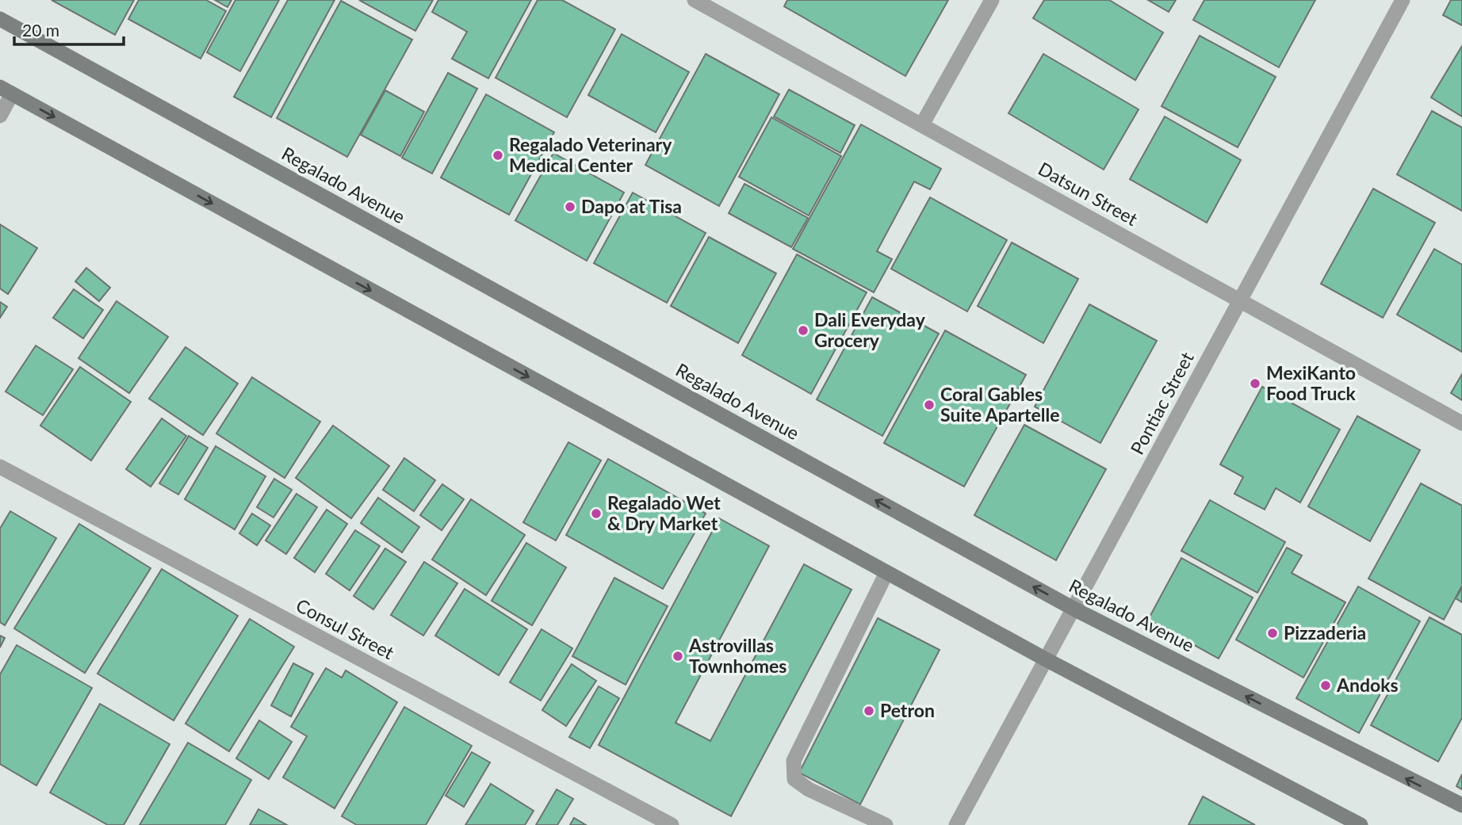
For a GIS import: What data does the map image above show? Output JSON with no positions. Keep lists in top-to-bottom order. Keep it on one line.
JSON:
{"streets":{"main road":["Regalado Avenue"],"street":["Datsun Street","Pontiac Street","Consul Street"]},"crossings":[["Regalado Avenue","Pontiac Street"],["Datsun Street","Pontiac Street"]],"places":["Regalado Veterinary Medical Center","Dapo at Tisa","Dali Everyday Grocery","MexiKanto Food Truck","Coral Gables Suite Apartelle","Regalado Wet & Dry Market","Pizzaderia","Astrovillas Townhomes","Andoks","Petron"],"scale_bar":"20 m"}
